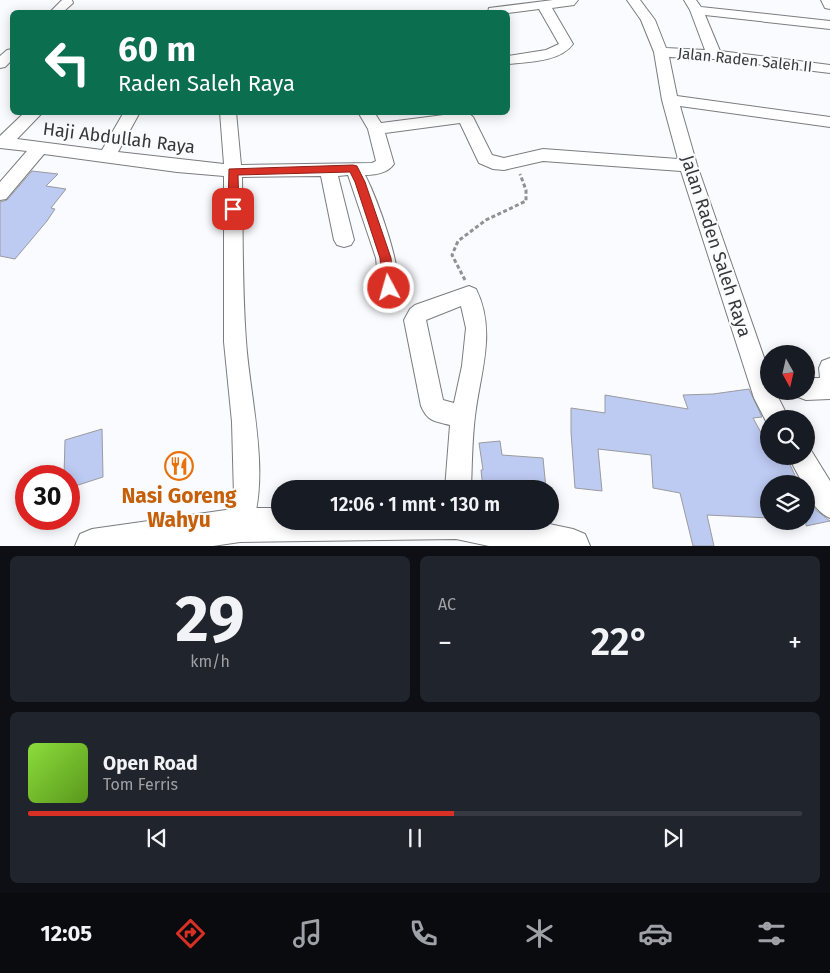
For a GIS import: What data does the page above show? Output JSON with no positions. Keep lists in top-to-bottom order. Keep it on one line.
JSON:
{"streets":{"street":["Jalan Raden Saleh II","Haji Abdullah Raya","Jalan Raden Saleh Raya"]},"crossings":[["Jalan Raden Saleh II","Jalan Raden Saleh Raya"]],"places":{"restaurant":["Nasi Goreng Wahyu"]},"north":"bottom","page":{"turn":["60 m","Raden Saleh Raya"],"limit":"30","trip":"12:06 · 1 mnt · 130 m","tile":[["29","km/h"],"AC"],"heat":["−","22°","+"],"song":["Open Road","Tom Ferris"],"tabs":"12:05"}}
